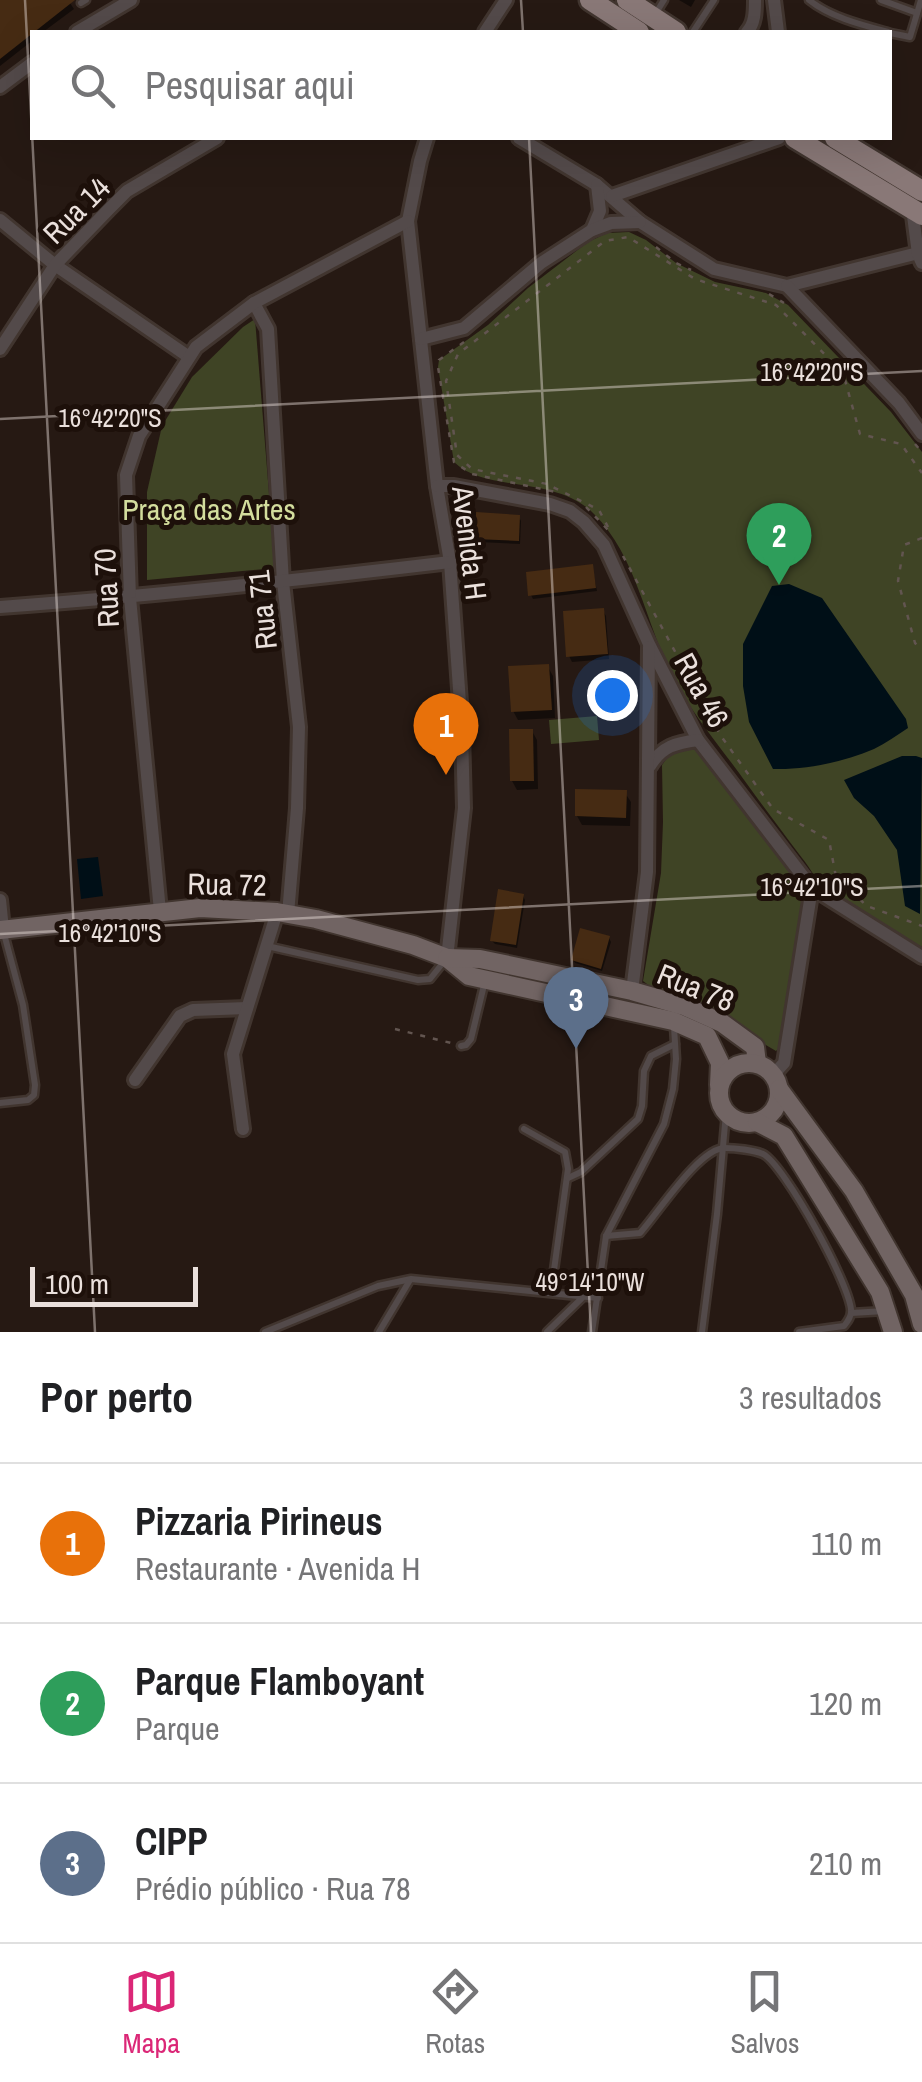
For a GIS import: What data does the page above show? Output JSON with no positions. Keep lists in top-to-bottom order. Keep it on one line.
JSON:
{"streets":{"main road":["Rua 72","Rua 78"],"street":["Rua 14","Avenida H","Rua 70","Rua 71","Rua 46"]},"crossings":[["Avenida H","Rua 70"],["Avenida H","Rua 46"],["Avenida H","Rua 72"],["Avenida H","Rua 78"],["Rua 70","Rua 71"],["Rua 70","Rua 72"],["Rua 71","Rua 72"],["Rua 72","Rua 78"]],"parks":["Praça das Artes"],"scale_bar":"100 m","page":{"search":"Pesquisar aqui","pins":["2","1","3"],"scale":"100 m","heading":["Por perto","3 resultados"],"list":[{"mark":"1","name":"Pizzaria Pirineus","note":"Restaurante · Avenida H","value":"110 m"},{"mark":"2","name":"Parque Flamboyant","note":"Parque","value":"120 m"},{"mark":"3","name":"CIPP","note":"Prédio público · Rua 78","value":"210 m"}],"nav":["Mapa","Rotas","Salvos"]},"coordinates":["16°42'20\"S","16°42'10\"S","49°14'10\"W"]}
